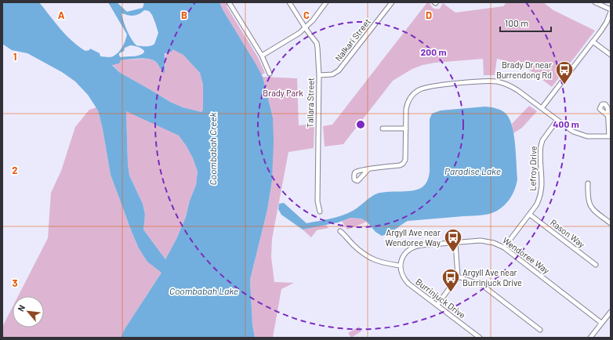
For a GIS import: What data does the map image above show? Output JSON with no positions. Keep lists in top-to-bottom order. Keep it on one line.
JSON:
{"streets":{"street":["Nalkari Street","Tallara Street","Lefroy Drive","Rason Way","Wendoree Way","Burrinjuck Drive"]},"crossings":[["Nalkari Street","Tallara Street"],["Lefroy Drive","Rason Way"],["Lefroy Drive","Wendoree Way"],["Wendoree Way","Burrinjuck Drive"]],"water":["Coombabah Creek","Paradise Lake","Coombabah Lake"],"parks":["Brady Park"],"places":{"bus stop":["Brady Dr near Burrendong Rd","Argyll Ave near Wendoree Way","Argyll Ave near Burrinjuck Drive"]},"scale_bar":"100 m","north":"top left","grid":{"columns":["A","B","C","D"],"rows":["1","2","3"]},"rings":["200 m","400 m"]}
